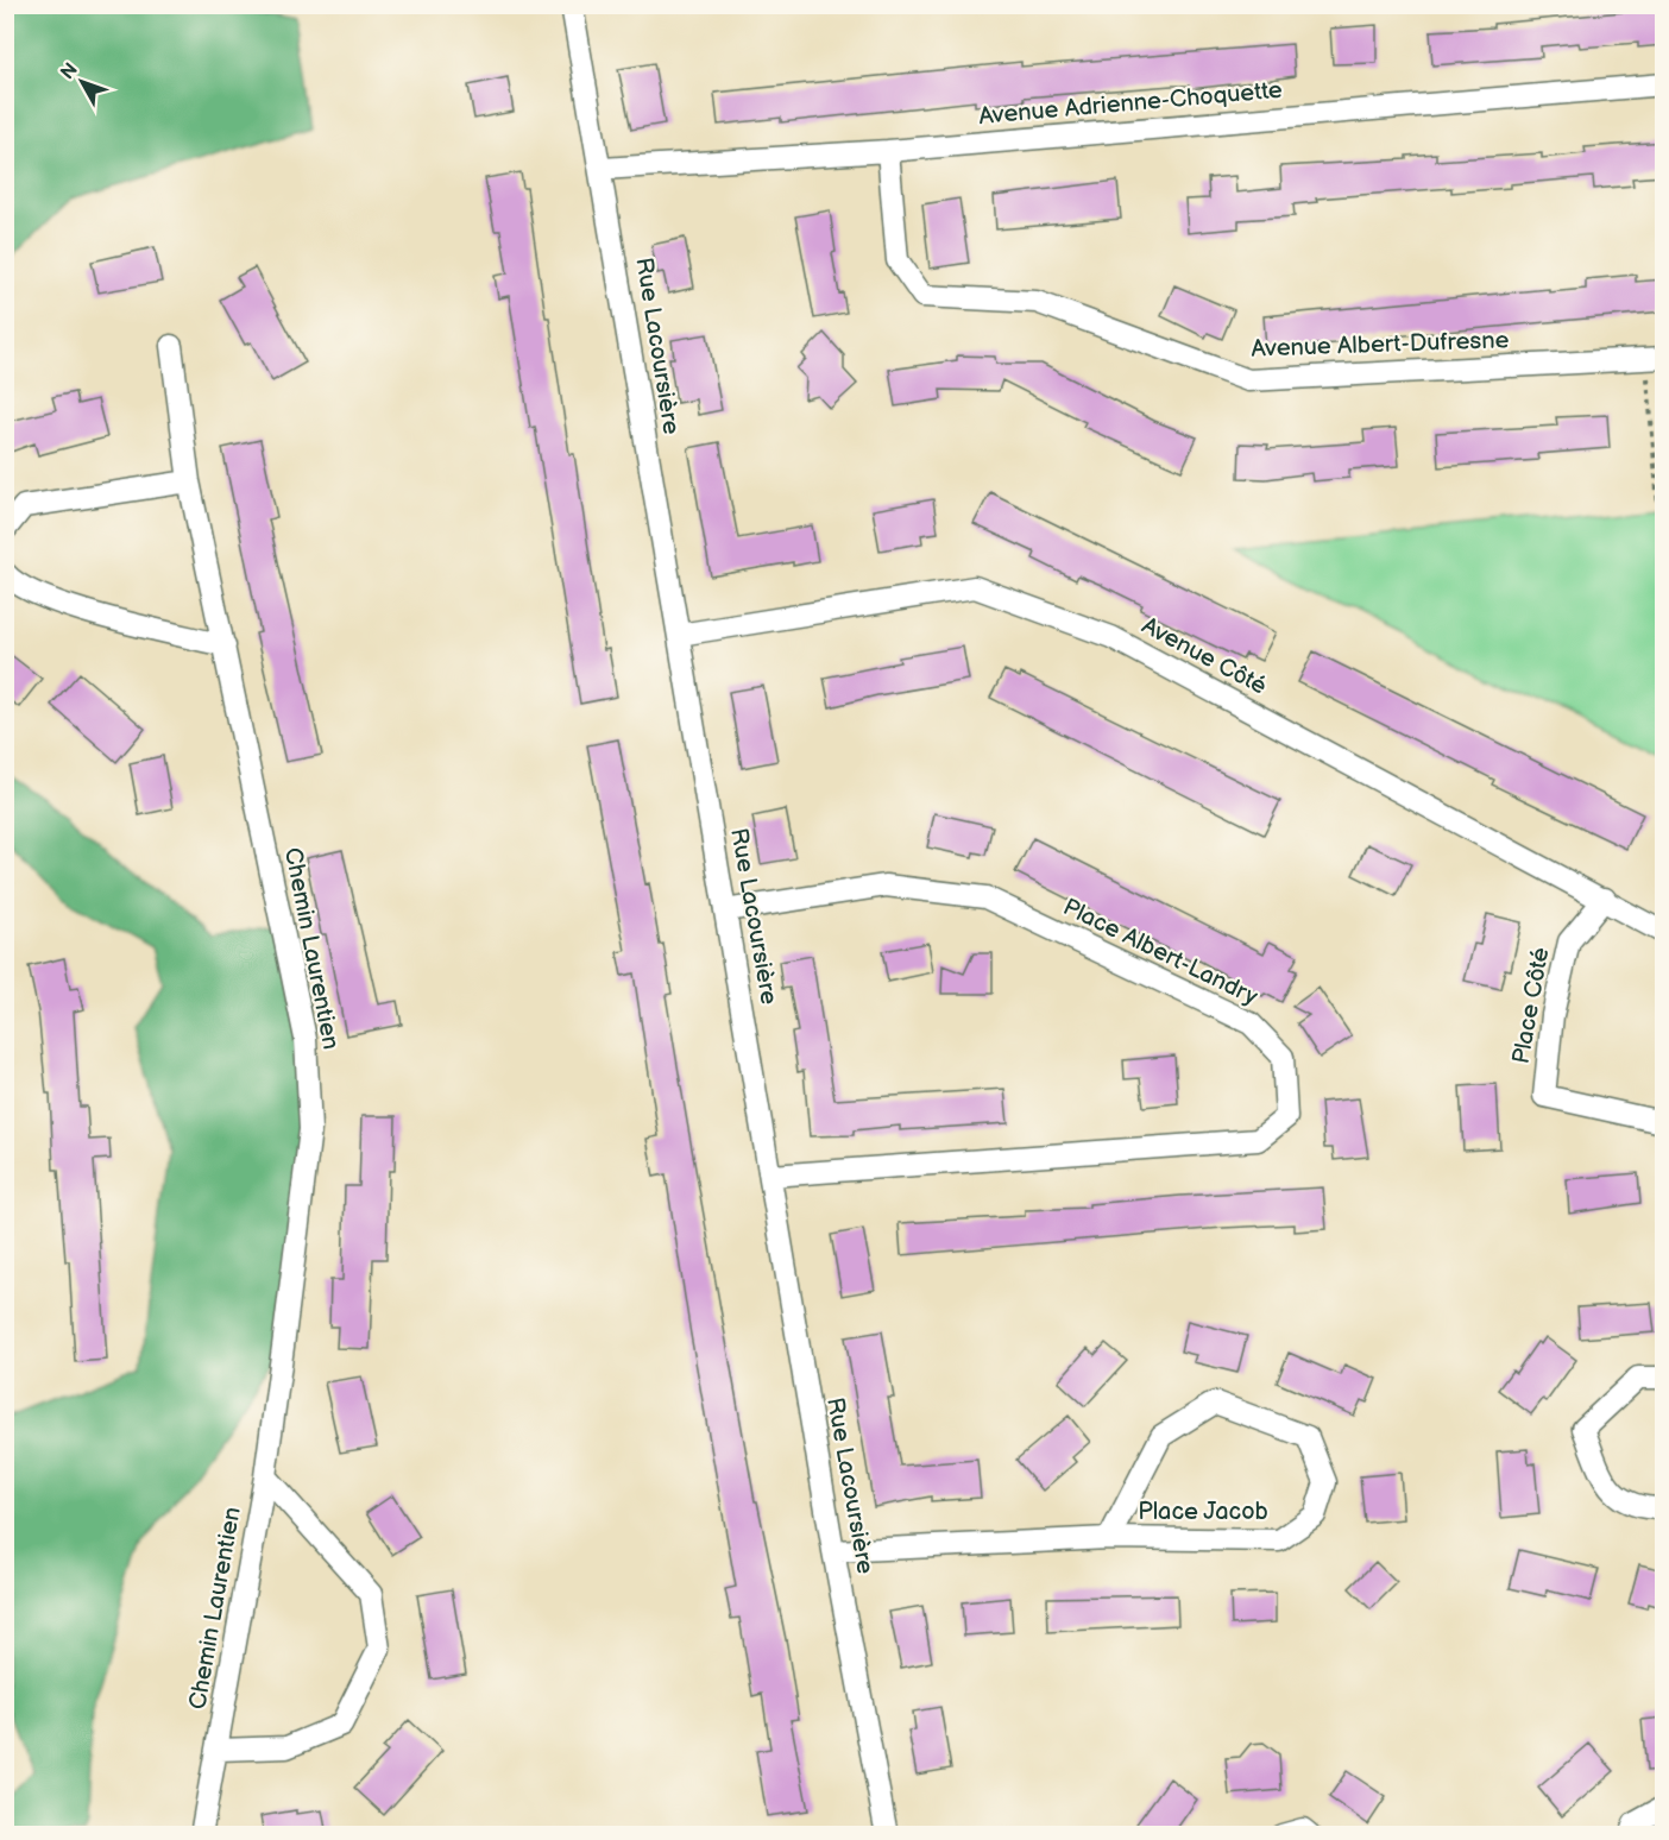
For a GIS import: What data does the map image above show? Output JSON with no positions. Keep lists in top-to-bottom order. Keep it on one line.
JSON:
{"streets":{"street":["Avenue Adrienne-Choquette","Avenue Albert-Dufresne","Rue Lacoursière","Avenue Côté","Chemin Laurentien","Place Albert-Landry","Place Côté","Place Jacob"]},"crossings":[["Avenue Adrienne-Choquette","Avenue Albert-Dufresne"],["Avenue Adrienne-Choquette","Rue Lacoursière"],["Rue Lacoursière","Avenue Côté"],["Rue Lacoursière","Place Albert-Landry"],["Rue Lacoursière","Place Jacob"],["Avenue Côté","Place Côté"]],"north":"top left"}
